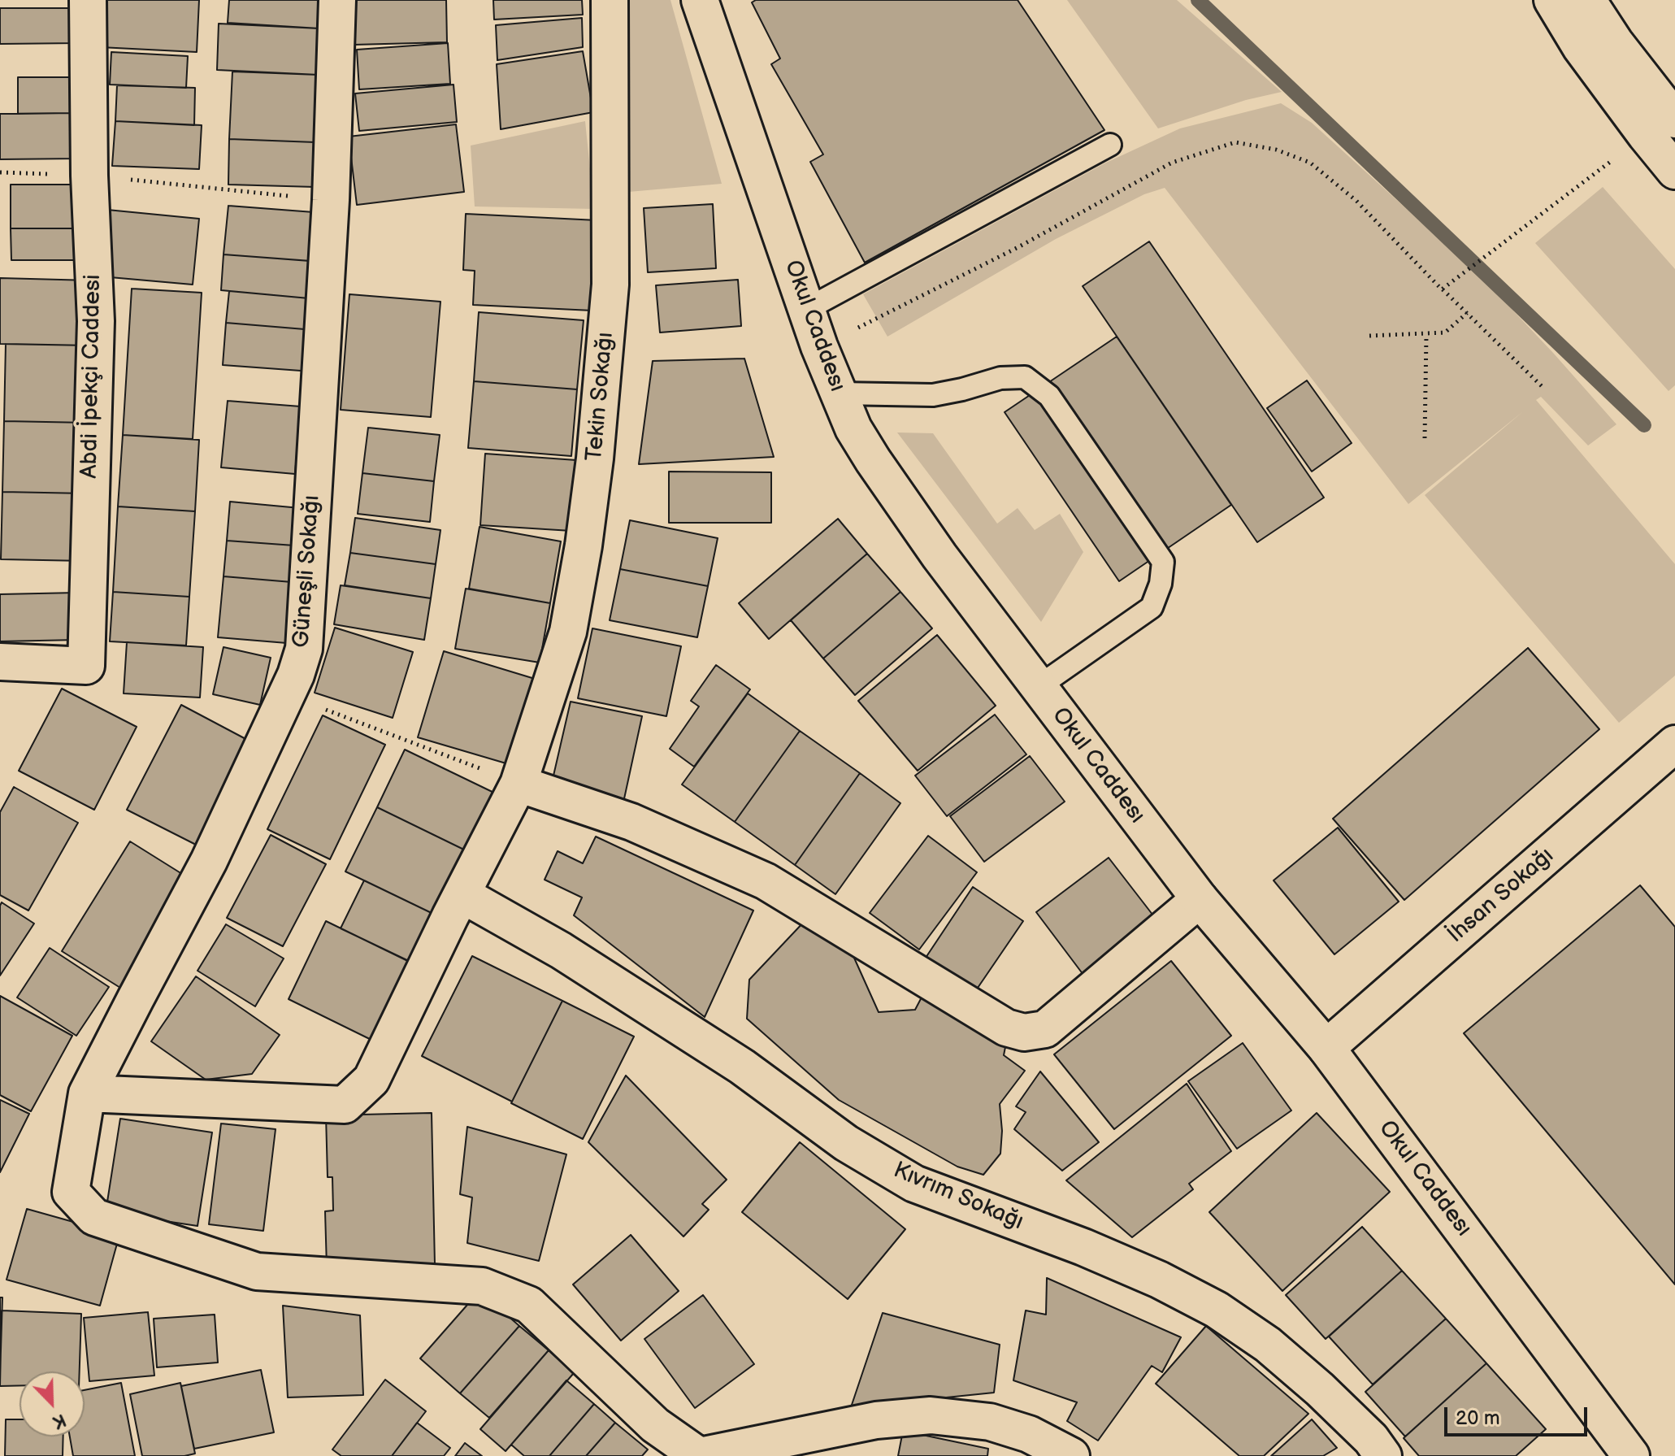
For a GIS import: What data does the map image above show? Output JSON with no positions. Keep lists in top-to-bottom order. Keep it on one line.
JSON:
{"streets":{"street":["Okul Caddesı","Abdi İpekçi Caddesi","Tekin Sokağı","Güneşli Sokağı","İhsan Sokağı","Kıvrım Sokağı"]},"crossings":[["Okul Caddesı","İhsan Sokağı"],["Tekin Sokağı","Güneşli Sokağı"],["Tekin Sokağı","Kıvrım Sokağı"]],"scale_bar":"20 m","north":"bottom right"}
